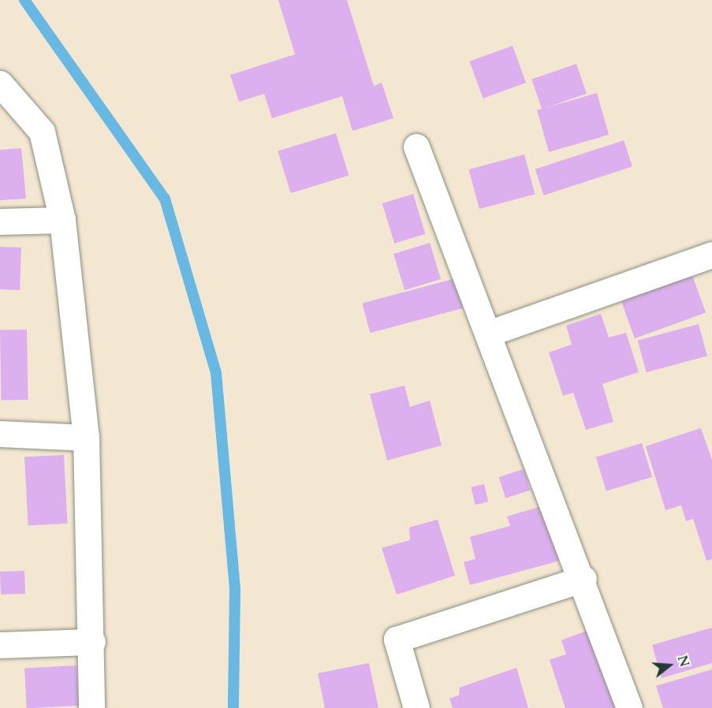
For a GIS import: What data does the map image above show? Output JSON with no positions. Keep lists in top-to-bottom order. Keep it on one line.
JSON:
{"north":"right"}
